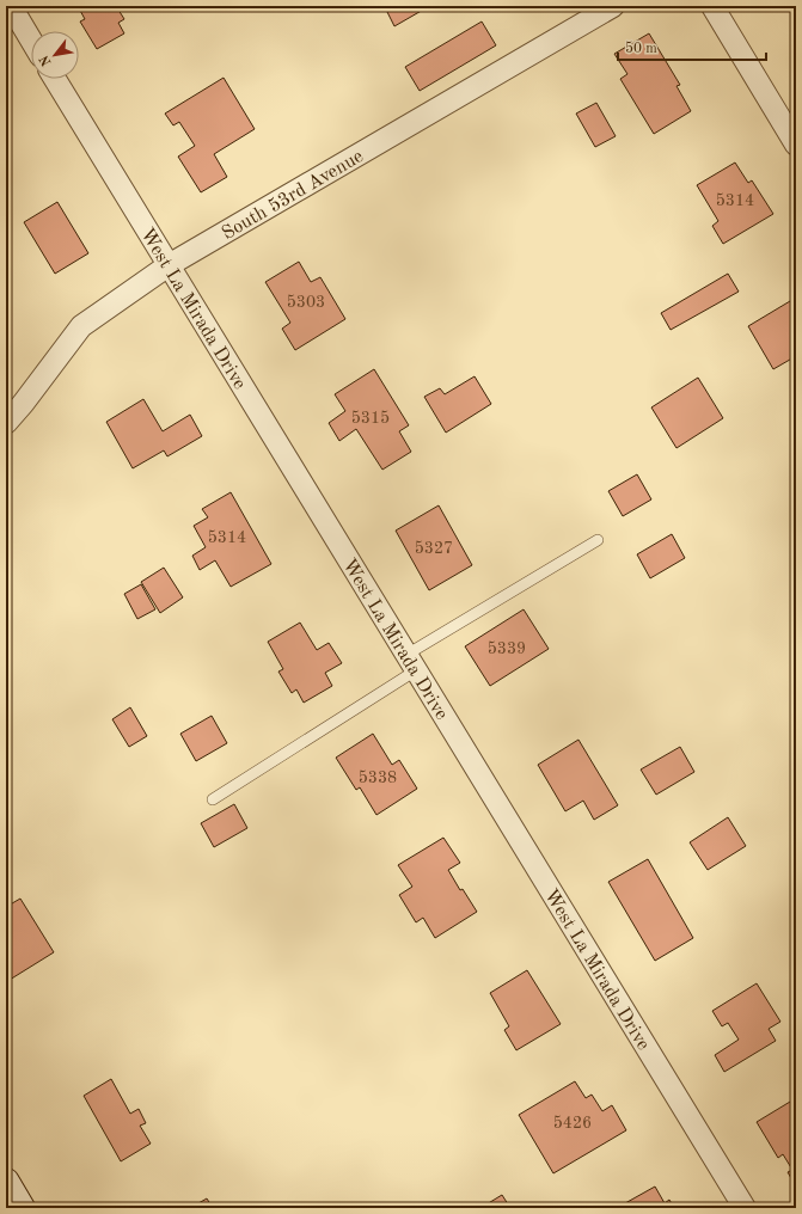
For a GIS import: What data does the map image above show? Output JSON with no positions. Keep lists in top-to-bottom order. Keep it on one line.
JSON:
{"streets":{"street":["South 53rd Avenue","West La Mirada Drive"]},"crossings":[["South 53rd Avenue","West La Mirada Drive"]],"house_numbers":["5314","5303","5315","5314","5327","5339","5338","5426"],"scale_bar":"50 m","north":"bottom left"}
